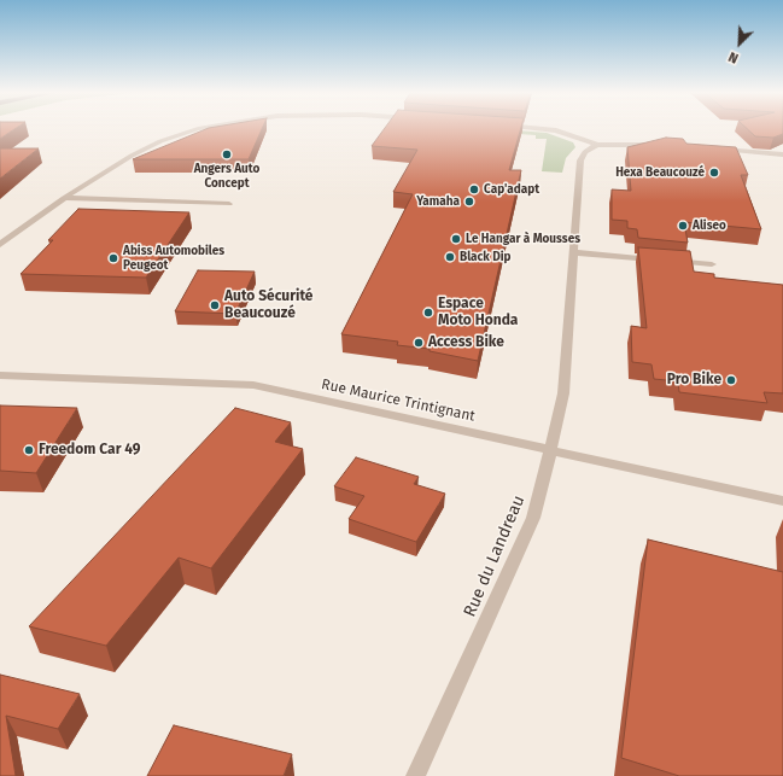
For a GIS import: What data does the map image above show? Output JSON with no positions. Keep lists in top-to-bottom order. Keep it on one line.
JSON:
{"streets":{"street":["Rue Maurice Trintignant","Rue du Landreau"]},"crossings":[["Rue Maurice Trintignant","Rue du Landreau"]],"places":["Angers Auto Concept","Hexa Beaucouzé","Cap'adapt","Yamaha","Aliseo","Le Hangar à Mousses","Black Dip","Abiss Automobiles Peugeot","Auto Sécurité Beaucouzé","Espace Moto Honda","Access Bike","Pro Bike","Freedom Car 49"],"north":"bottom left"}
